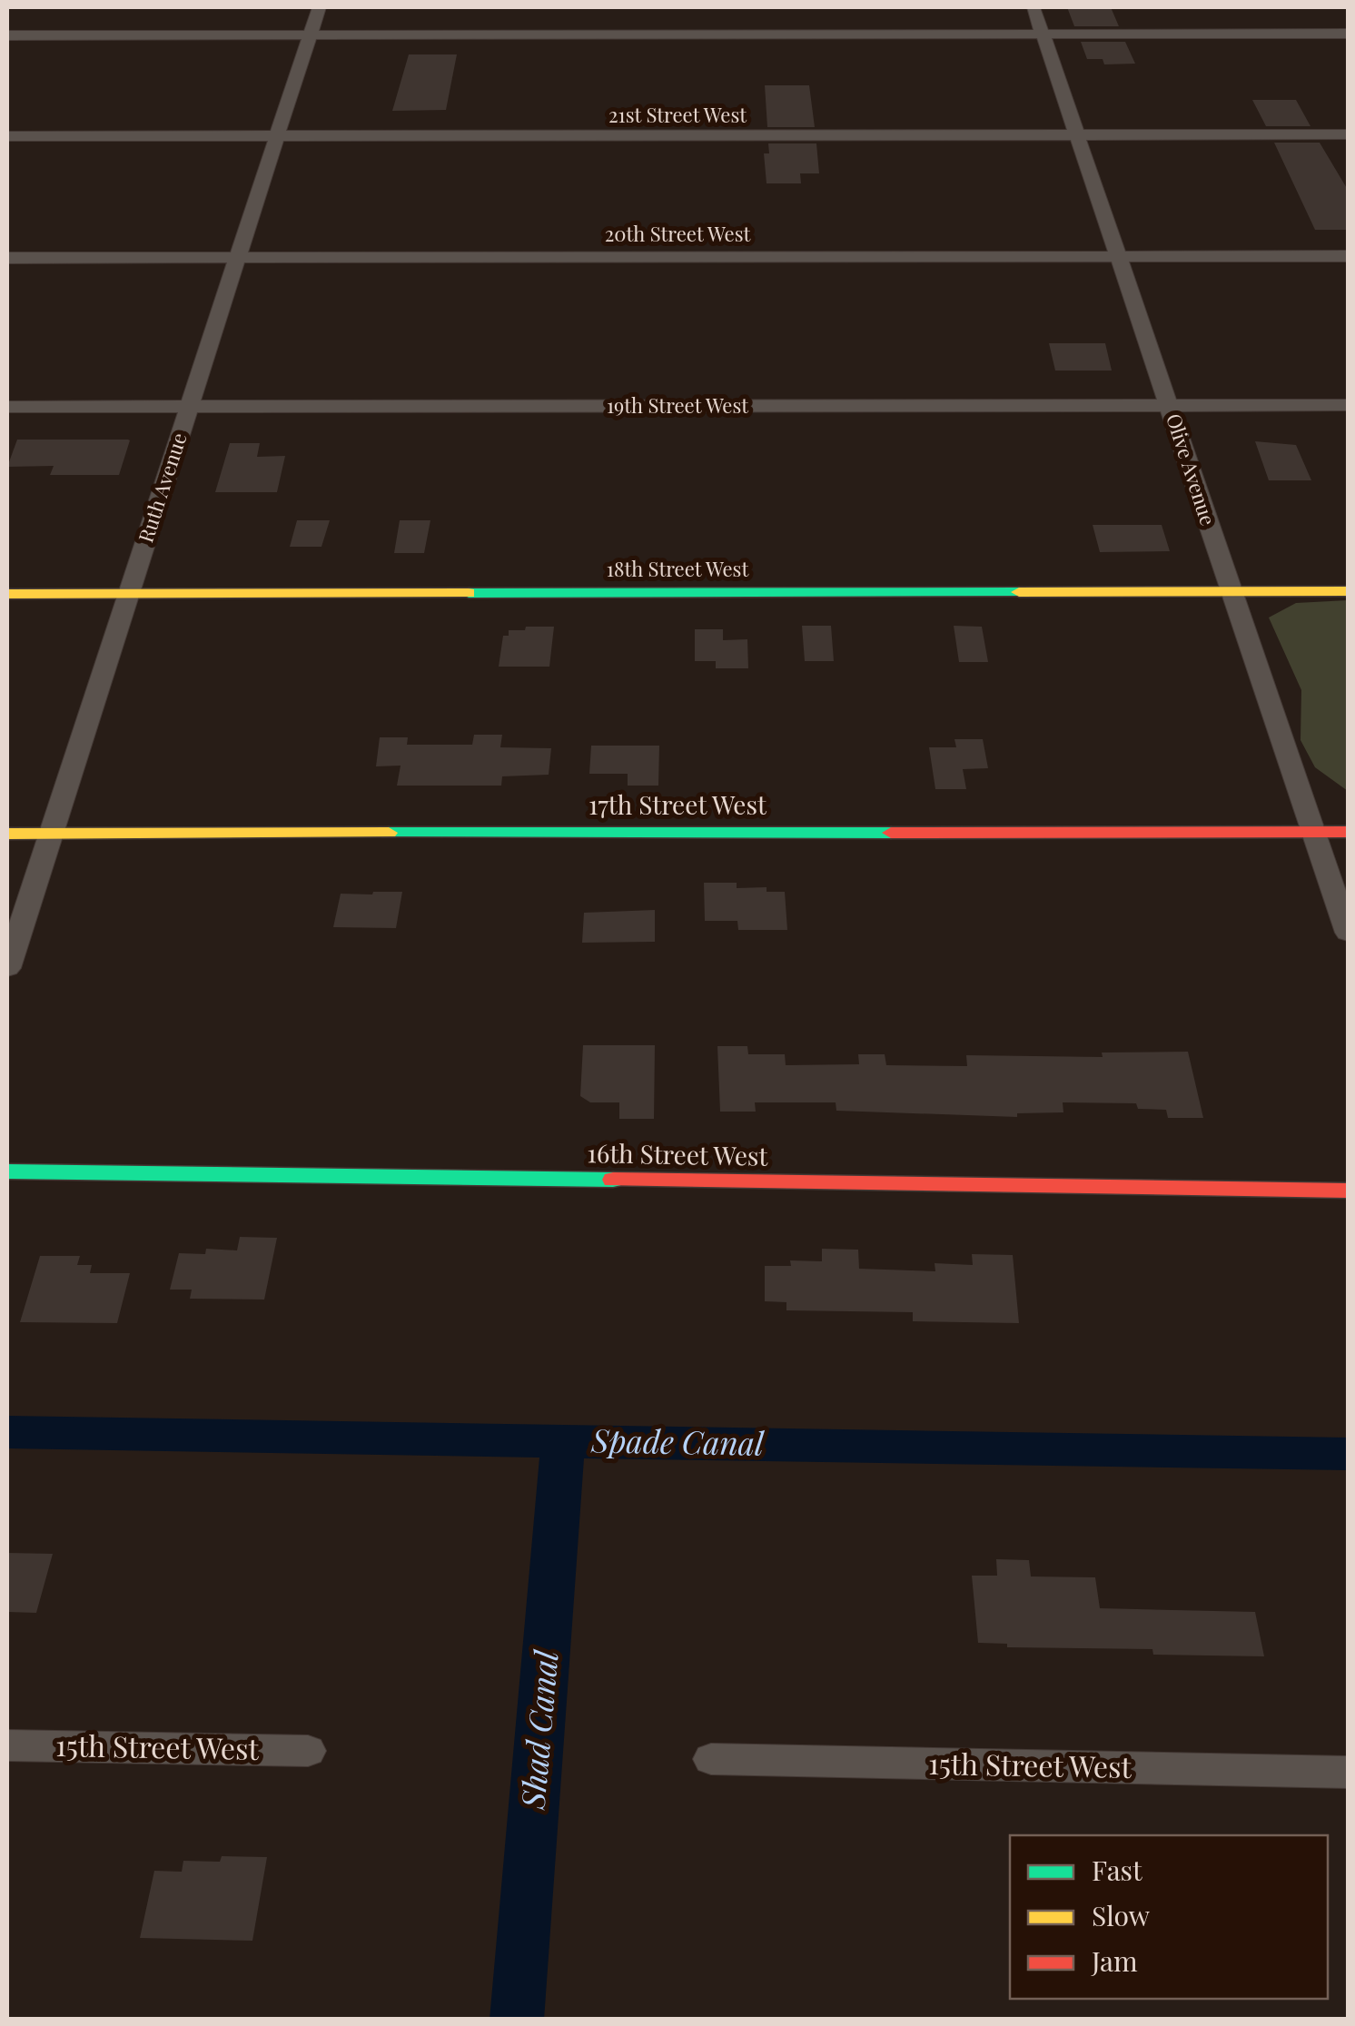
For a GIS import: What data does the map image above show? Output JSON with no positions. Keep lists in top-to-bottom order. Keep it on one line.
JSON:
{"streets":{"street":["21st Street West","20th Street West","19th Street West","Olive Avenue","Ruth Avenue","18th Street West","17th Street West","16th Street West","15th Street West"]},"crossings":[["21st Street West","Olive Avenue"],["21st Street West","Ruth Avenue"],["20th Street West","Olive Avenue"],["20th Street West","Ruth Avenue"],["19th Street West","Olive Avenue"],["19th Street West","Ruth Avenue"],["Olive Avenue","18th Street West"],["Olive Avenue","17th Street West"],["Ruth Avenue","18th Street West"],["Ruth Avenue","17th Street West"]],"water":["Spade Canal","Shad Canal"],"legend":["Fast","Slow","Jam"]}
